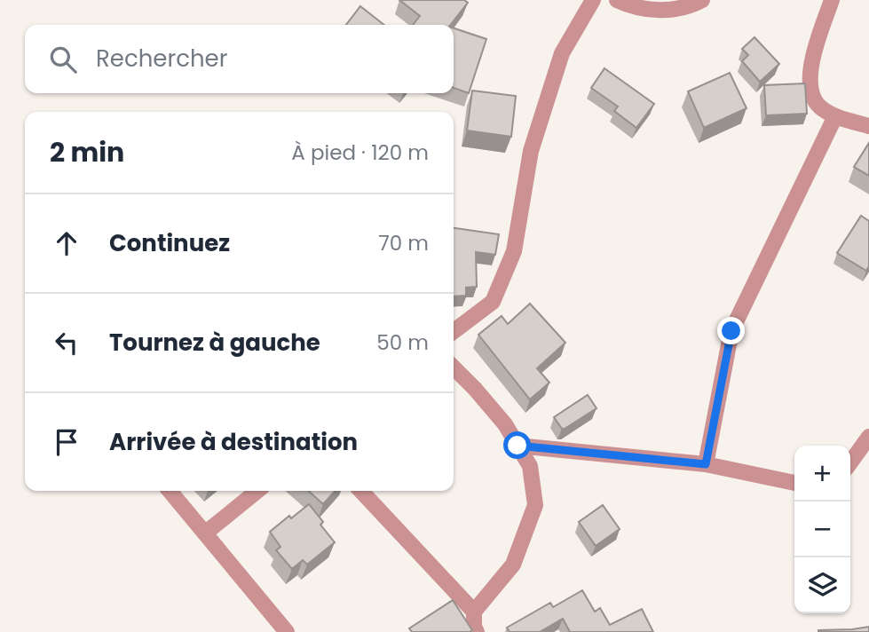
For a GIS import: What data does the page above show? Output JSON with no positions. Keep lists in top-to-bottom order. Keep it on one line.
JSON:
{"page":{"search":"Rechercher","heading":["2 min","À pied · 120 m"],"list":[["Continuez","70 m"],["Tournez à gauche","50 m"],"Arrivée à destination"],"map_buttons":["+","−"]}}
